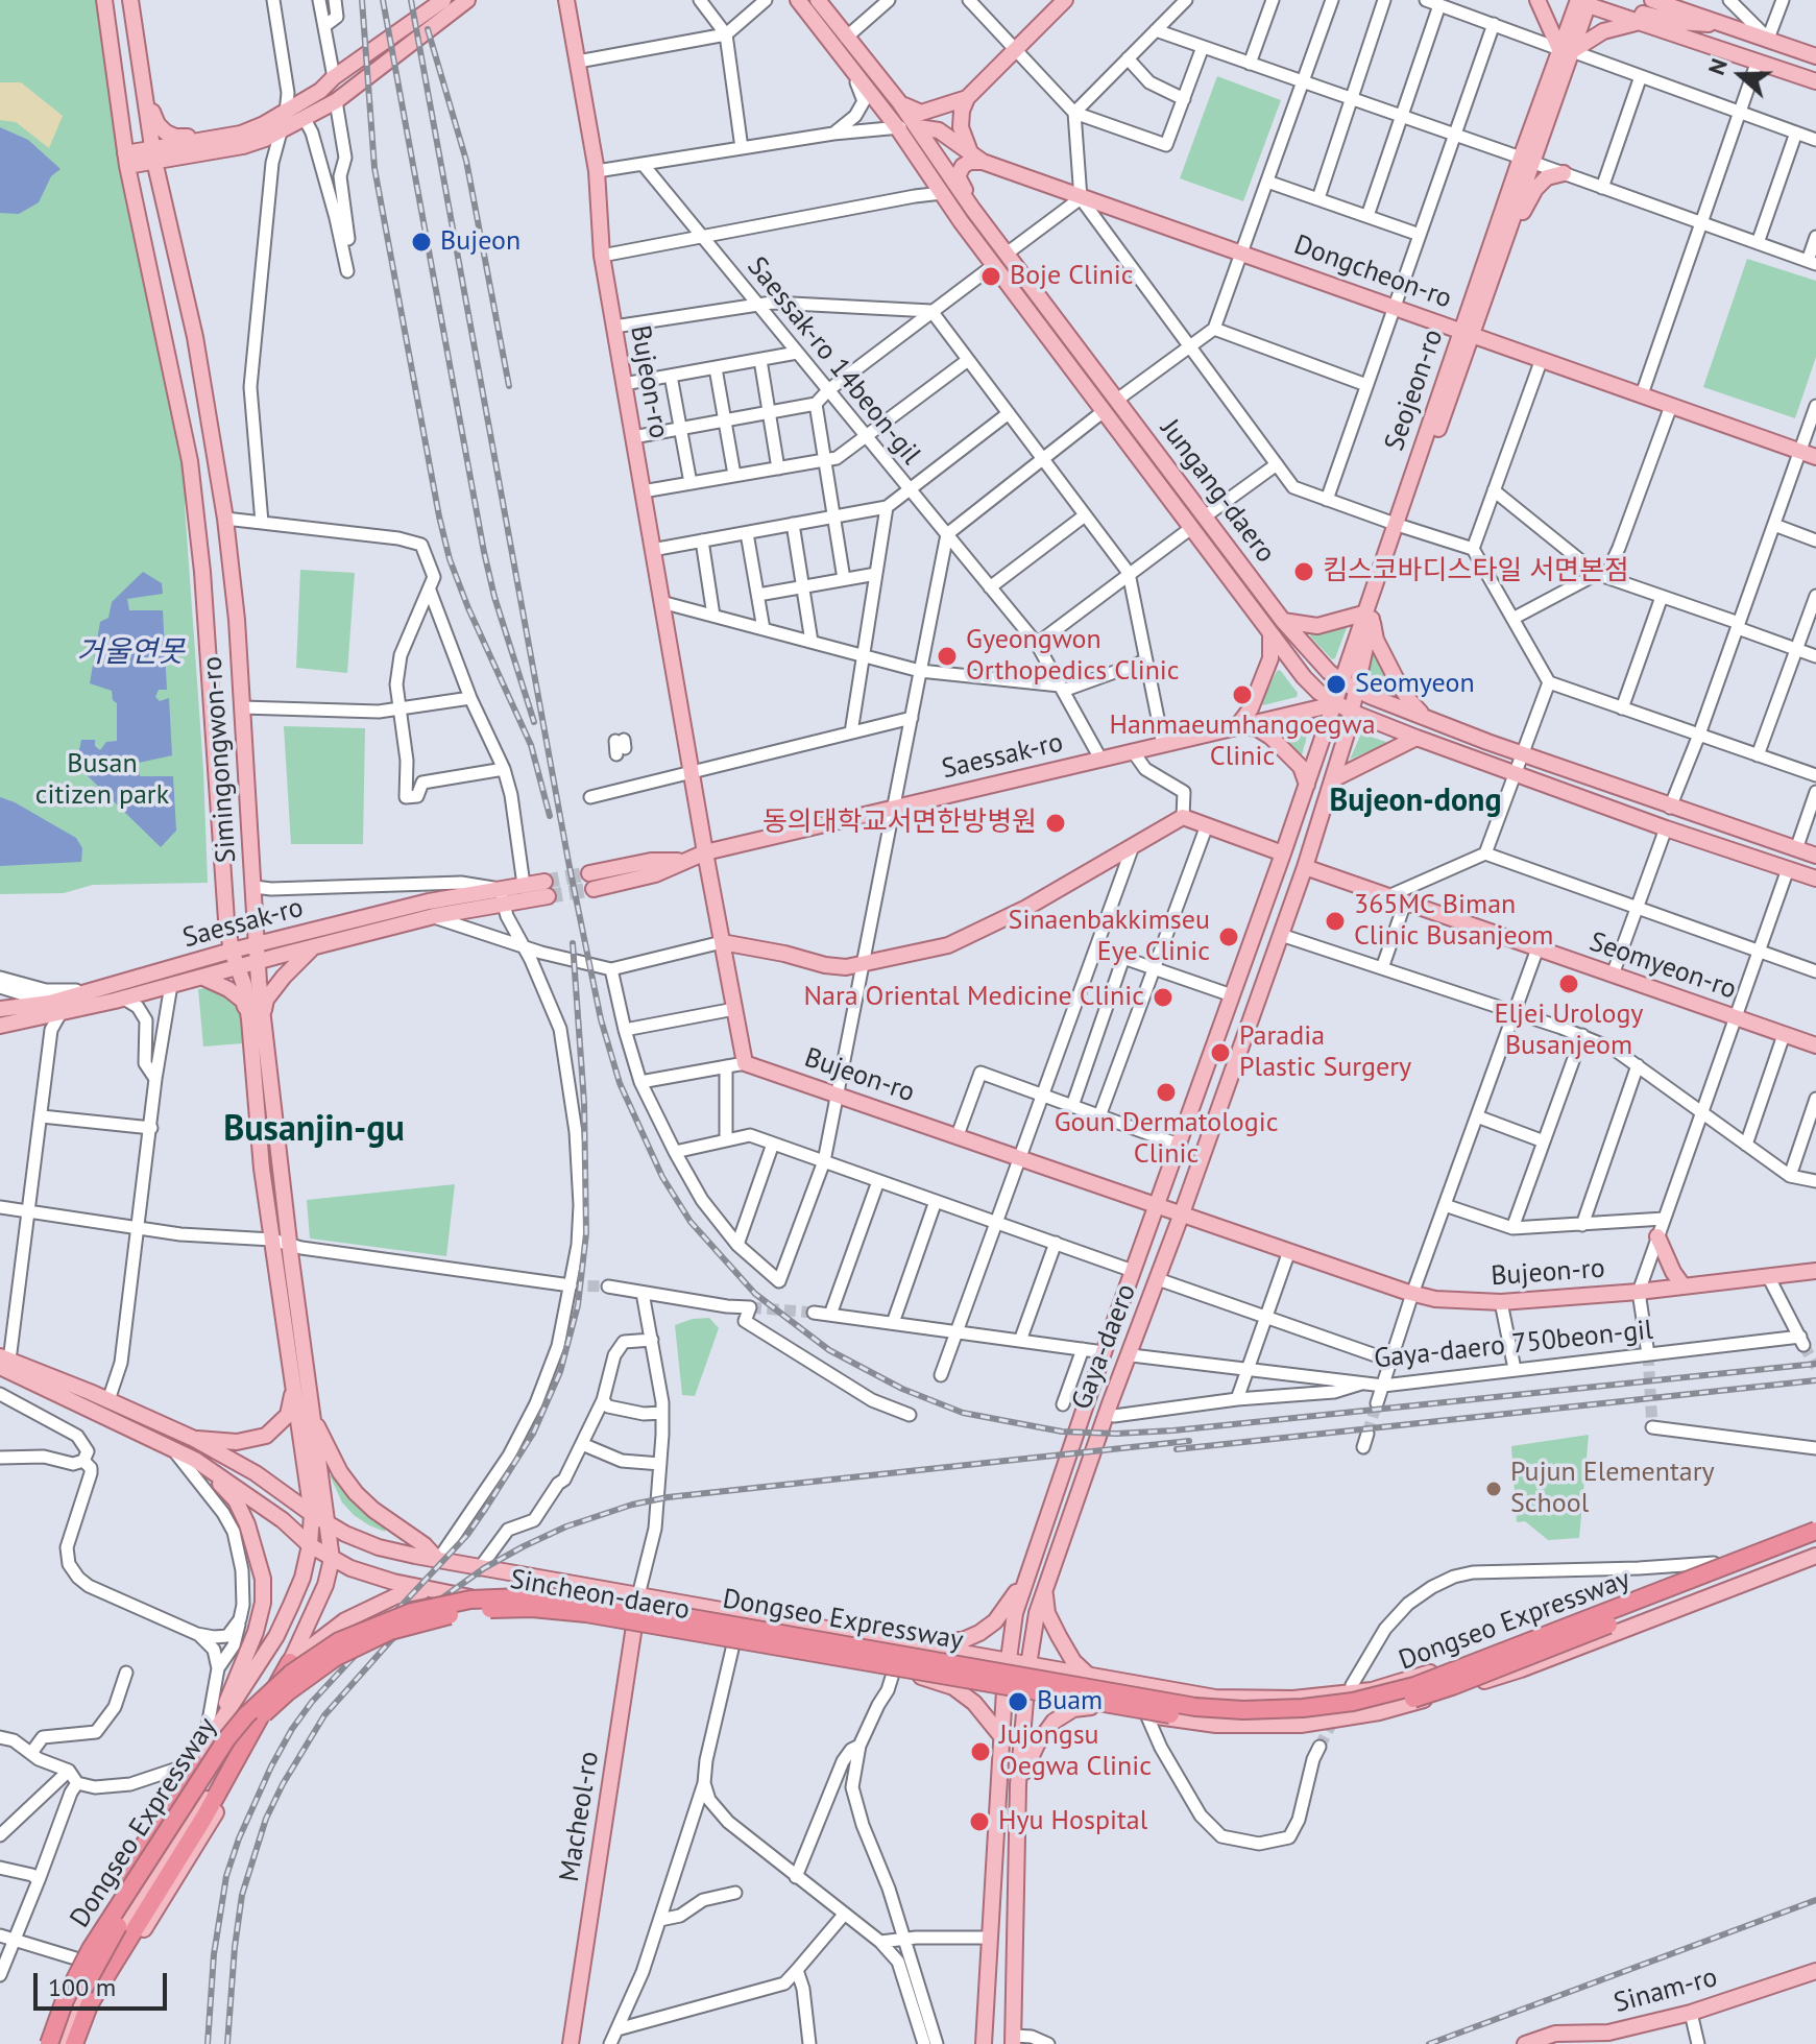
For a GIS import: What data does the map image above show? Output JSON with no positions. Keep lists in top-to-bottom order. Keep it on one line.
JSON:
{"streets":{"highway":["Dongseo Expressway"],"main road":["Dongcheon-ro","Bujeon-ro","Seojeon-ro","Jungang-daero","Saessak-ro","Simingongwon-ro","Seomyeon-ro","Gaya-daero","Sincheon-daero","Macheol-ro","Sinam-ro"],"street":["Saessak-ro 14beon-gil","Gaya-daero 750beon-gil"]},"crossings":[["Dongcheon-ro","Seojeon-ro"],["Dongcheon-ro","Jungang-daero"],["Saessak-ro 14beon-gil","Saessak-ro"],["Bujeon-ro","Saessak-ro"],["Bujeon-ro","Gaya-daero 750beon-gil"],["Bujeon-ro","Gaya-daero"],["Seojeon-ro","Jungang-daero"],["Seojeon-ro","Saessak-ro"],["Seojeon-ro","Gaya-daero"],["Jungang-daero","Saessak-ro"],["Jungang-daero","Gaya-daero"],["Saessak-ro","Simingongwon-ro"],["Saessak-ro","Gaya-daero"],["Saessak-ro","Sincheon-daero"],["Simingongwon-ro","Sincheon-daero"],["Seomyeon-ro","Gaya-daero"],["Gaya-daero","Sincheon-daero"],["Sincheon-daero","Macheol-ro"]],"districts":["Bujeon-dong","Busanjin-gu"],"water":["거울연못"],"parks":["Busan citizen park"],"places":["Bujeon","Boje Clinic","킴스코바디스타일 서면본점","Gyeongwon Orthopedics Clinic","Seomyeon","Hanmaeumhangoegwa Clinic","동의대학교서면한방병원","365MC Biman Clinic Busanjeom","Sinaenbakkimseu Eye Clinic","Eljei Urology Busanjeom","Nara Oriental Medicine Clinic","Paradia Plastic Surgery","Goun Dermatologic Clinic","Pujun Elementary School","Buam","Jujongsu Oegwa Clinic","Hyu Hospital"],"scale_bar":"100 m","north":"left"}
